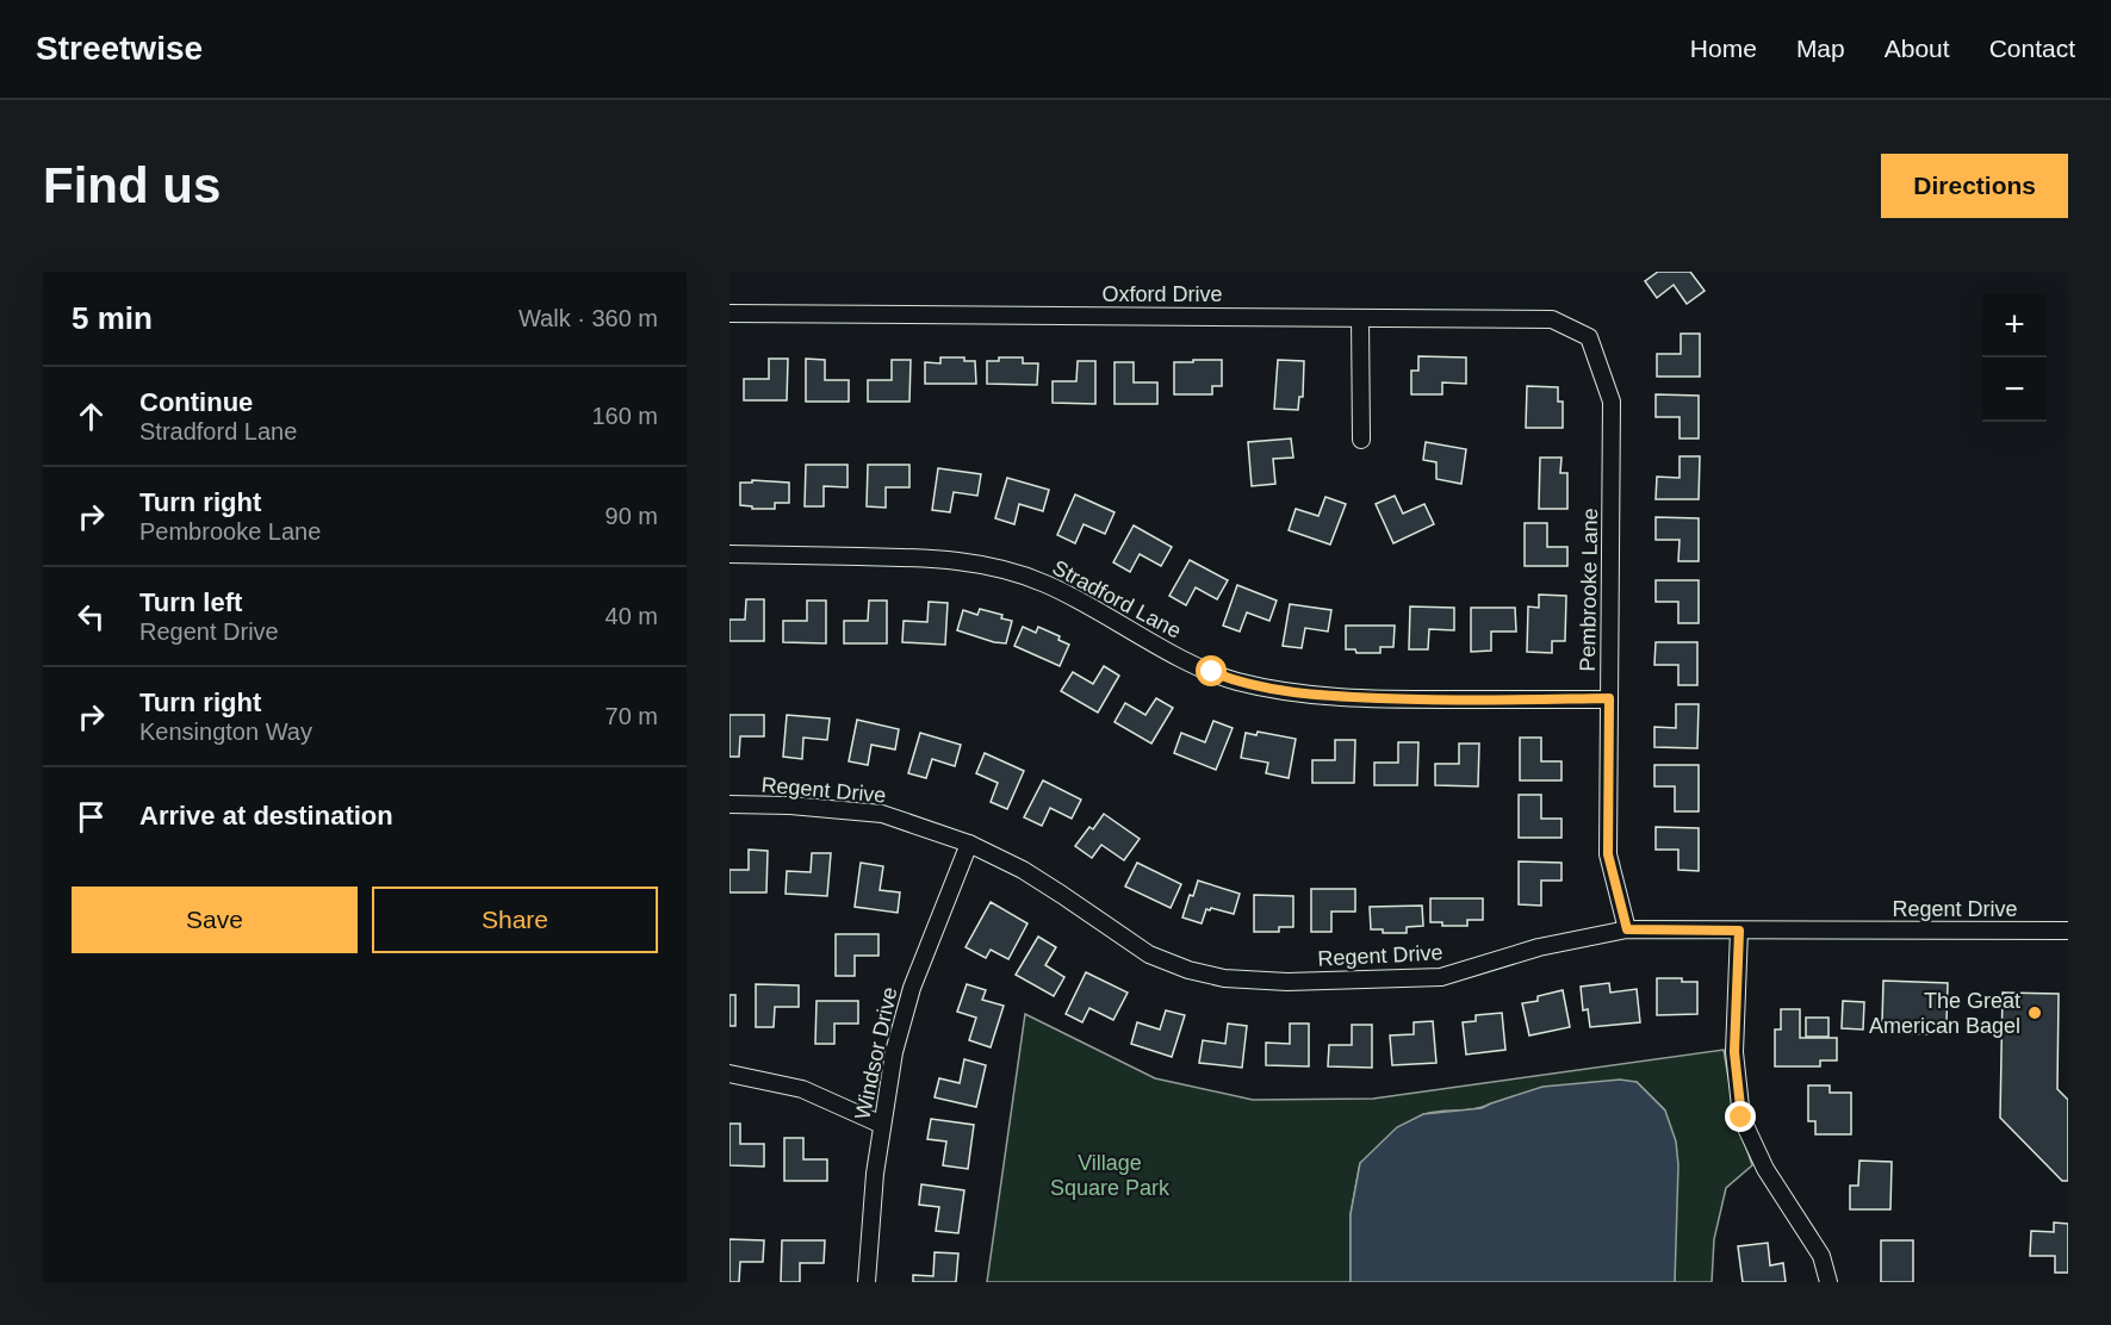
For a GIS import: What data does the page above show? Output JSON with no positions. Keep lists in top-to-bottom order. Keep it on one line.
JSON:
{"streets":{"street":["Oxford Drive","Pembrooke Lane","Stradford Lane","Regent Drive","Windsor Drive"]},"crossings":[["Oxford Drive","Pembrooke Lane"],["Pembrooke Lane","Stradford Lane"],["Pembrooke Lane","Regent Drive"],["Regent Drive","Windsor Drive"]],"parks":["Village Square Park"],"places":["The Great American Bagel"],"page":{"header":"Streetwise","nav":["Home","Map","About","Contact"],"buttons":["Directions",["Save","Share"]],"title":"Find us","heading":["5 min","Walk · 360 m"],"map_buttons":["+","−"],"list":[["Continue","Stradford Lane","160 m"],["Turn right","Pembrooke Lane","90 m"],["Turn left","Regent Drive","40 m"],["Turn right","Kensington Way","70 m"],"Arrive at destination"]}}
